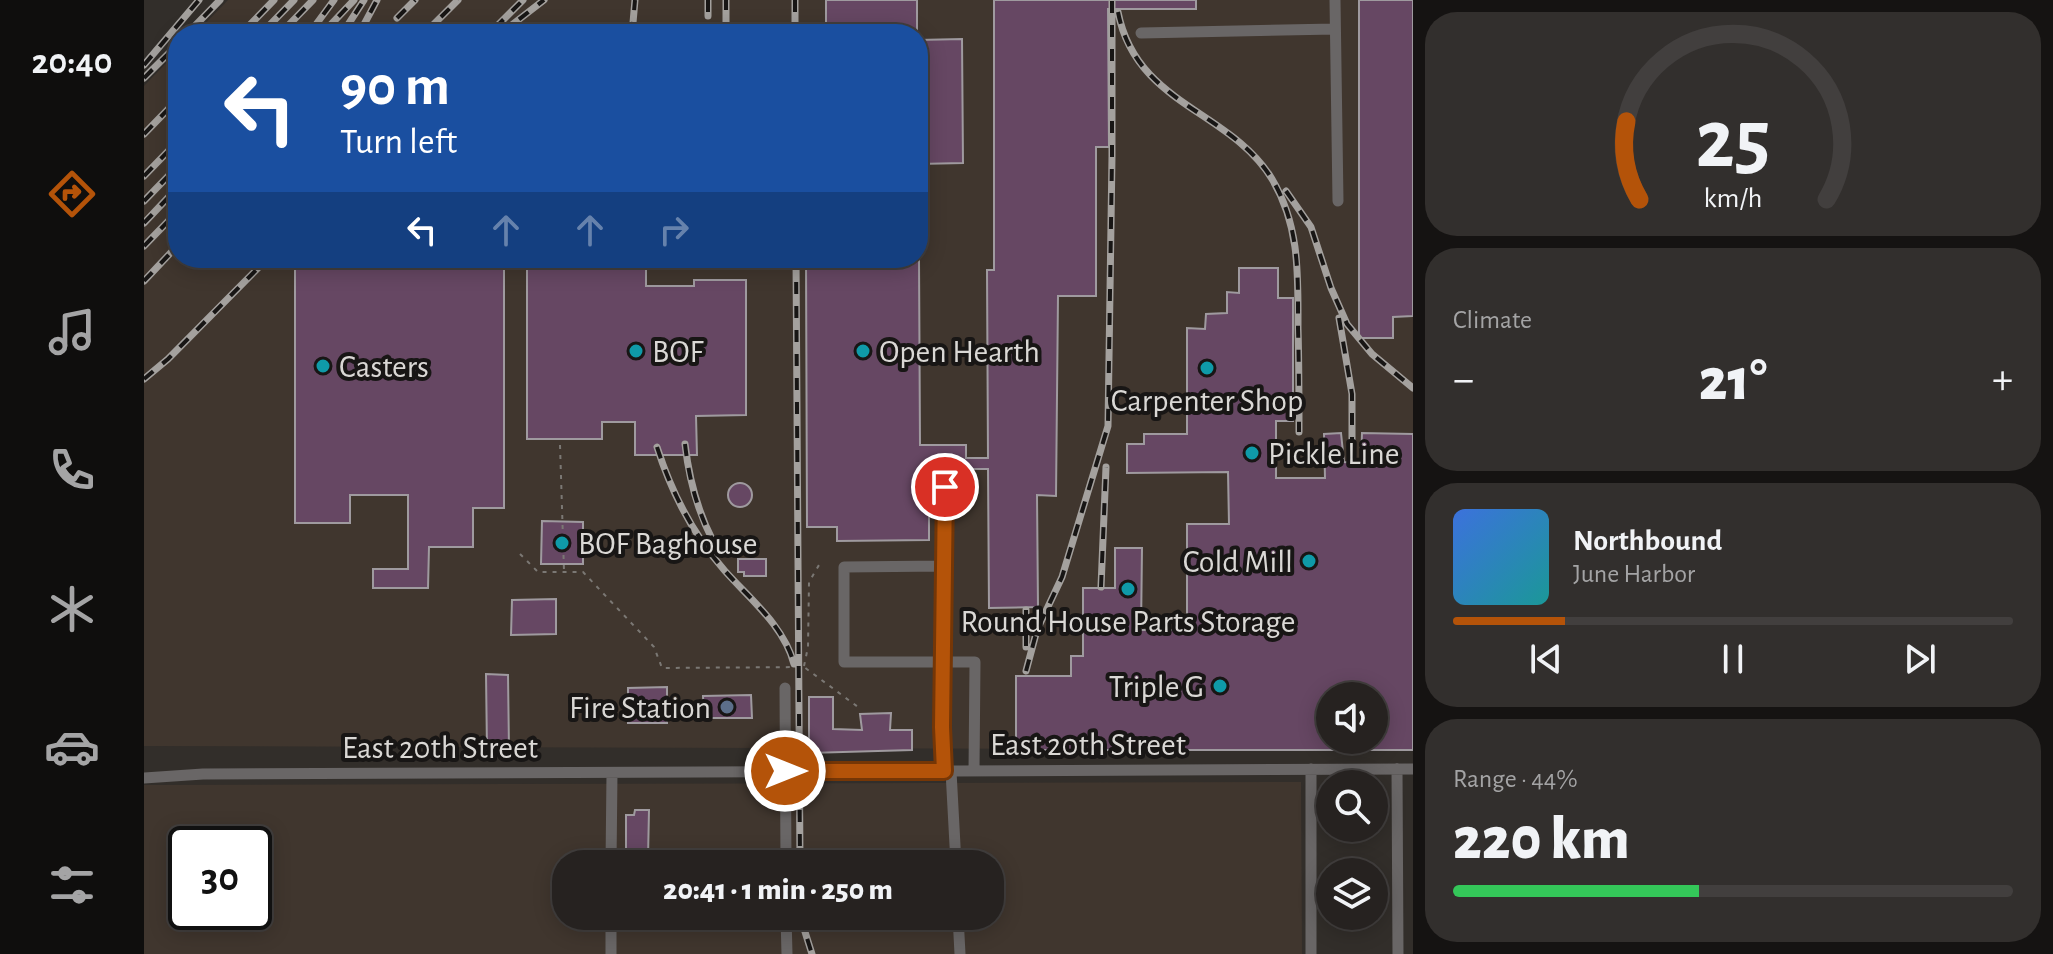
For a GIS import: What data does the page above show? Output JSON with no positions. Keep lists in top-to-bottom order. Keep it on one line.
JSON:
{"streets":{"street":["East 20th Street"]},"places":["BOF","Open Hearth","Casters","Carpenter Shop","Pickle Line","BOF Baghouse","Cold Mill","Round House Parts Storage","Triple G","Fire Station"],"page":{"tabs":"20:40","turn":["90 m","Turn left"],"tile":["Climate",["Range · 44%","220 km"]],"heat":["−","21°","+"],"song":["Northbound","June Harbor"],"limit":"30","trip":"20:41 · 1 min · 250 m","gauge":["25","km/h"]}}
